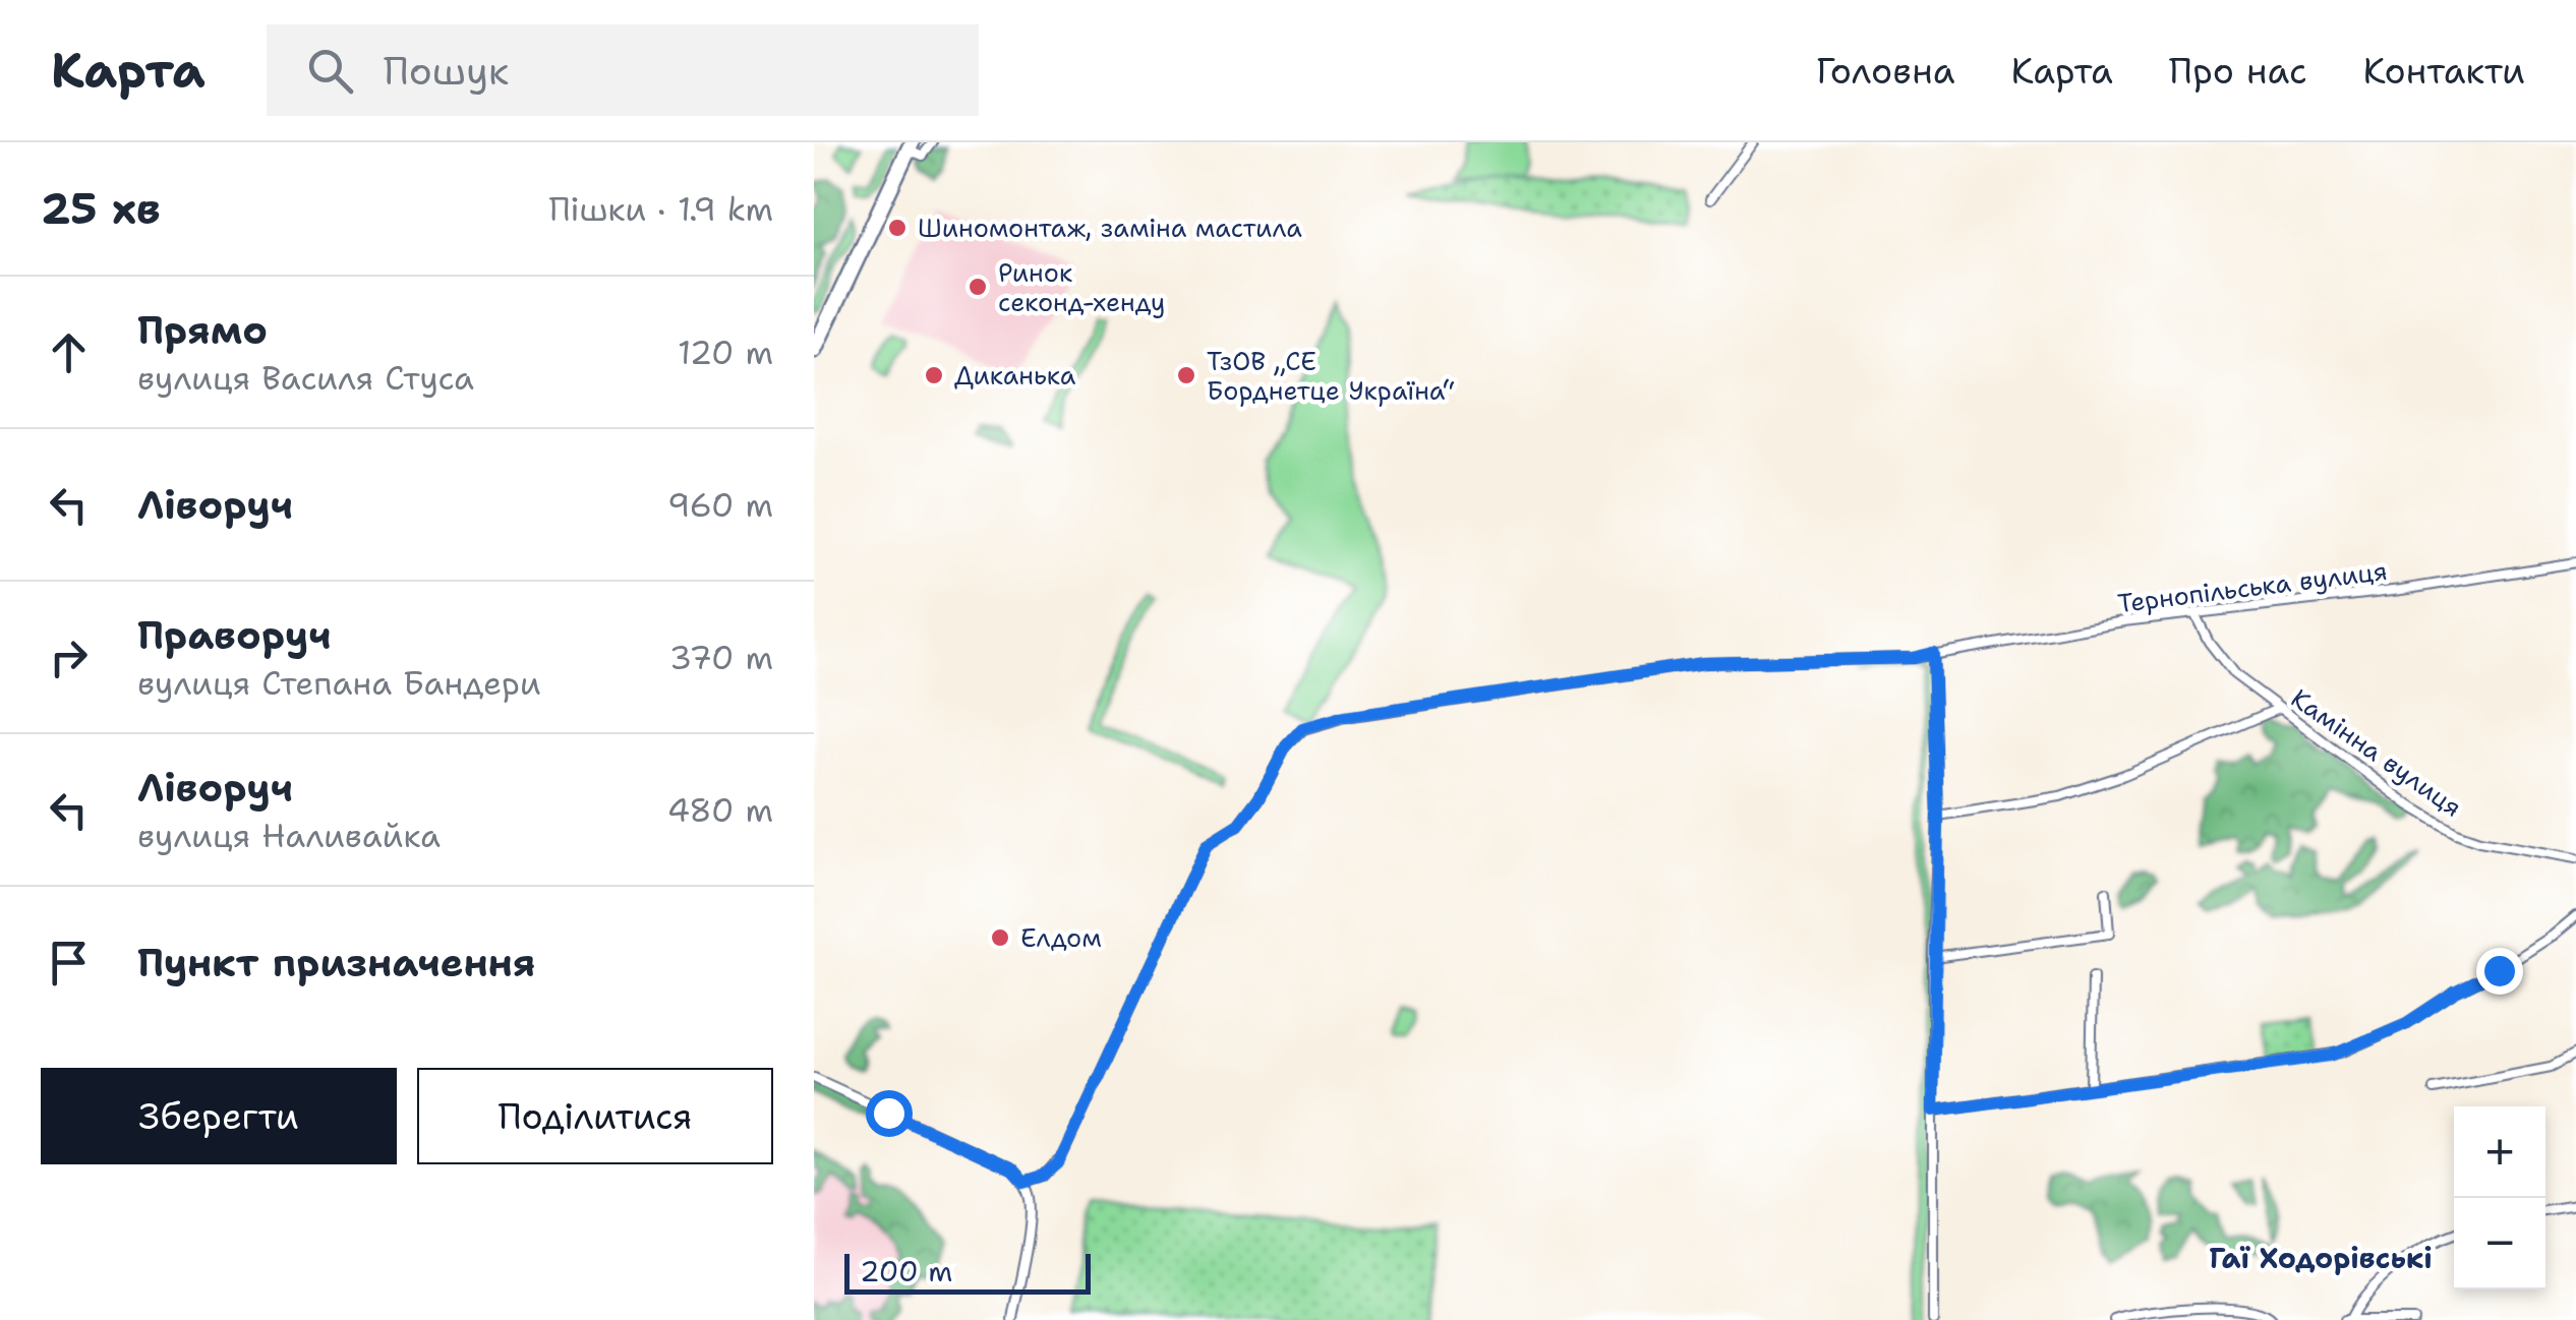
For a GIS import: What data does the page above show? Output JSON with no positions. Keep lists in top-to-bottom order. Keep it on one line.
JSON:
{"streets":{"street":["Тернопільська вулиця","Камінна вулиця"]},"crossings":[["Тернопільська вулиця","Камінна вулиця"]],"districts":["Гаї Ходорівські"],"places":["Шиномонтаж, заміна мастила","Ринок секонд-хенду","Диканька","ТзОВ „СЕ Борднетце Україна“","Елдом"],"scale_bar":"200 m","page":{"header":"Карта","search":"Пошук","nav":["Головна","Карта","Про нас","Контакти"],"heading":["25 хв","Пішки · 1.9 km"],"list":[["Прямо","вулиця Василя Стуса","120 m"],["Ліворуч","960 m"],["Праворуч","вулиця Степана Бандери","370 m"],["Ліворуч","вулиця Наливайка","480 m"],"Пункт призначення"],"buttons":["Зберегти","Поділитися"],"map_buttons":["+","−"],"scale":"200 m"}}
